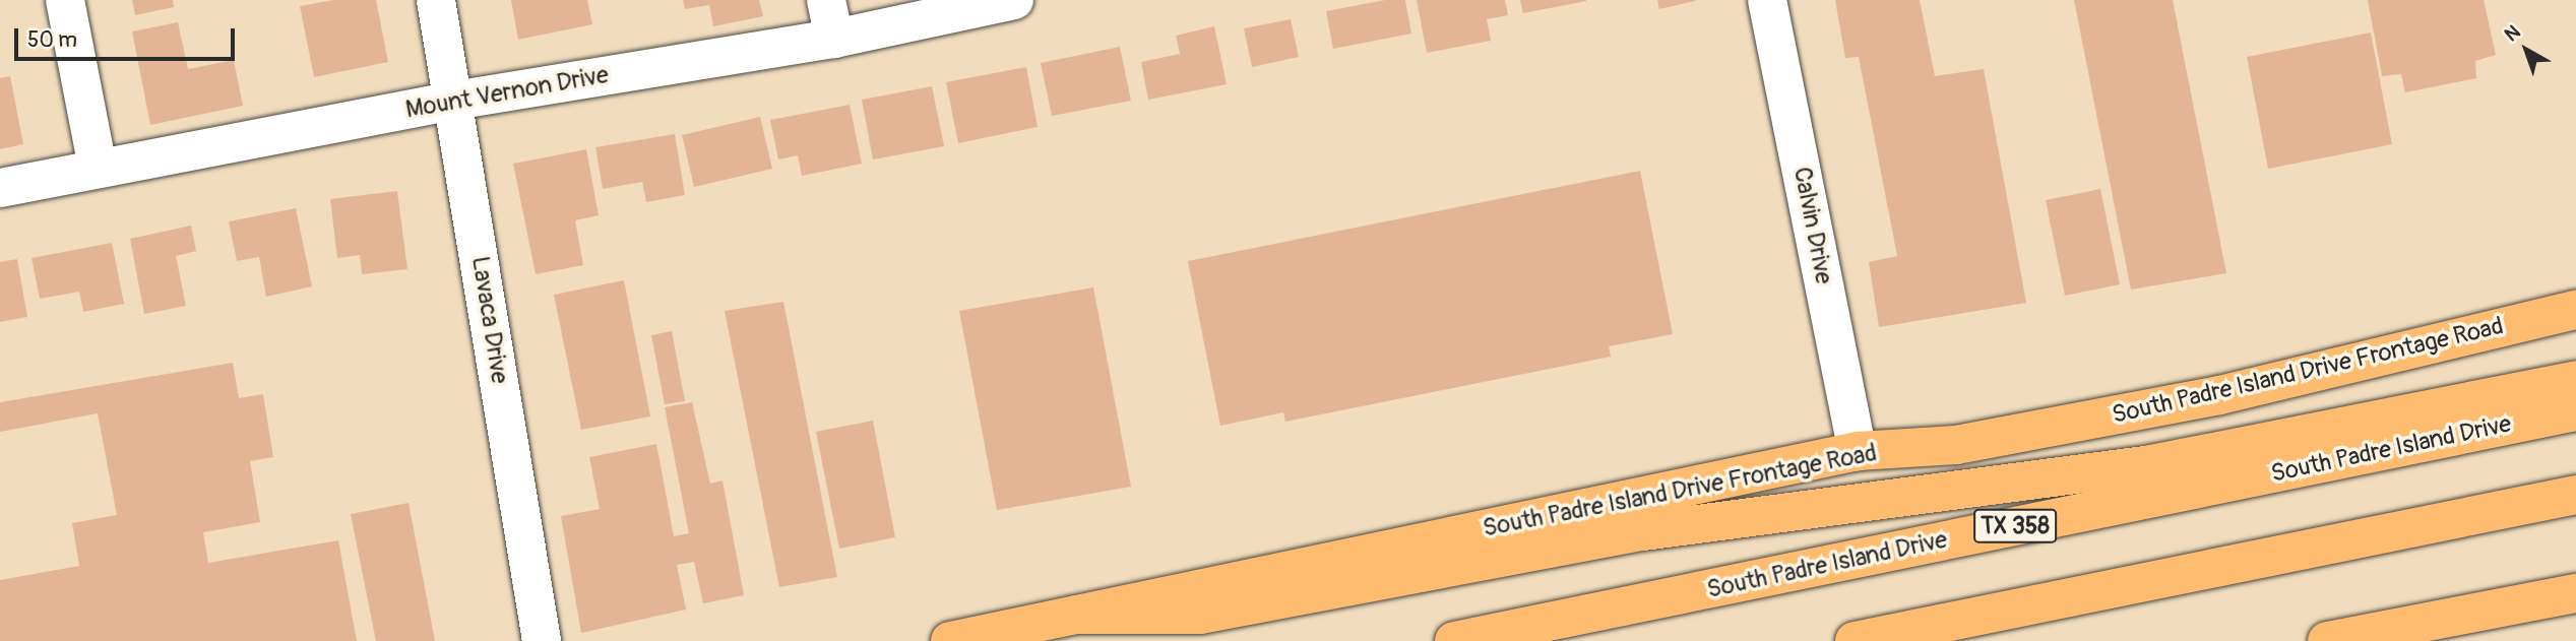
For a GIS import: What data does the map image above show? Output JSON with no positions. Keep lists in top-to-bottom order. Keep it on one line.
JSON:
{"streets":{"main road":["South Padre Island Drive Frontage Road","South Padre Island Drive","TX 358"],"street":["Mount Vernon Drive","Calvin Drive","Lavaca Drive"]},"crossings":[["Mount Vernon Drive","Lavaca Drive"],["Calvin Drive","South Padre Island Drive Frontage Road"]],"scale_bar":"50 m","north":"top left"}
